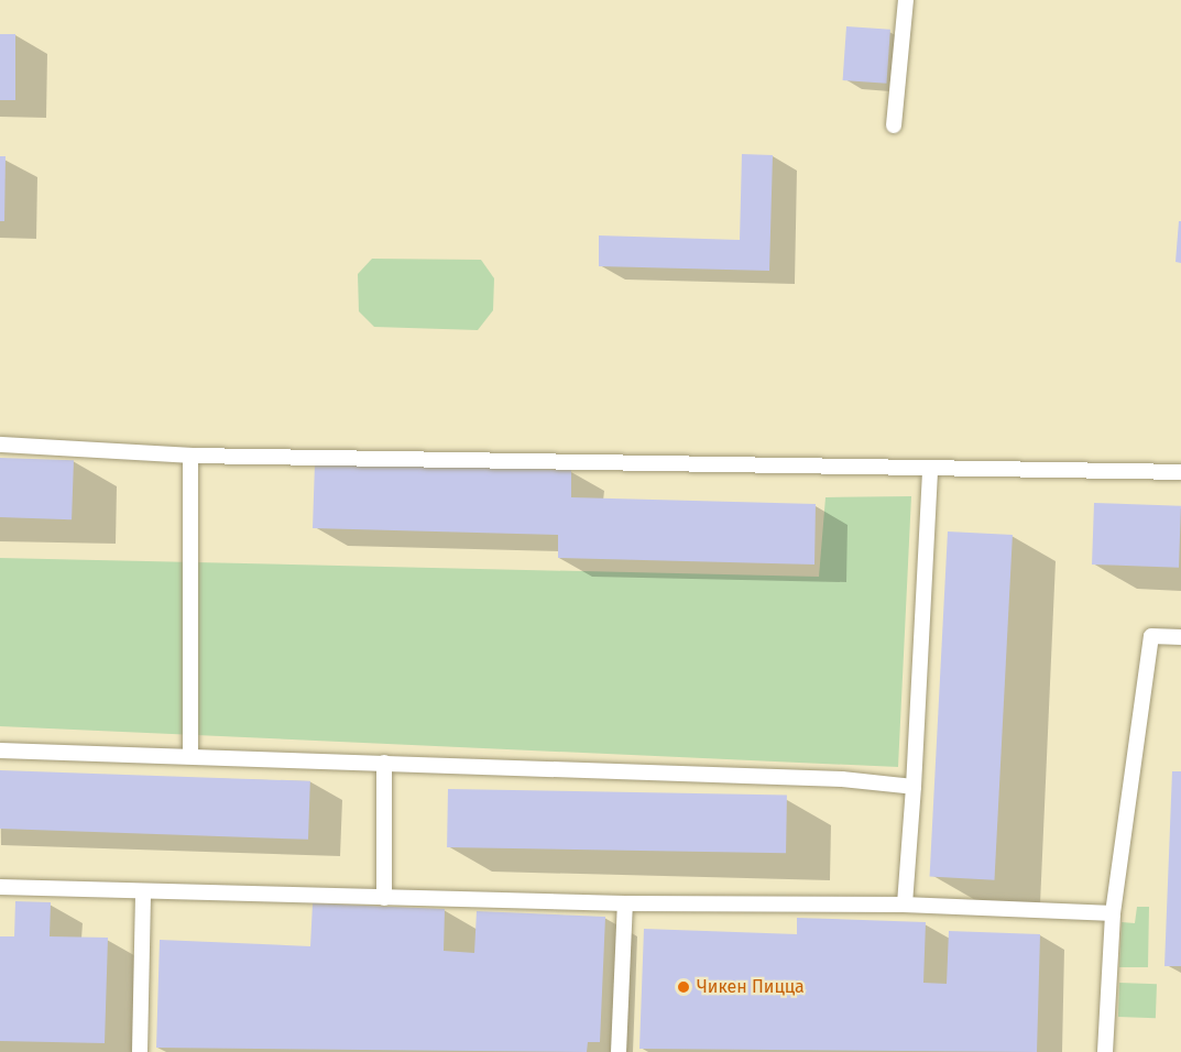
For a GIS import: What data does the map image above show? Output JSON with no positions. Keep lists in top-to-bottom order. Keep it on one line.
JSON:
{"places":["Чикен Пицца"]}
